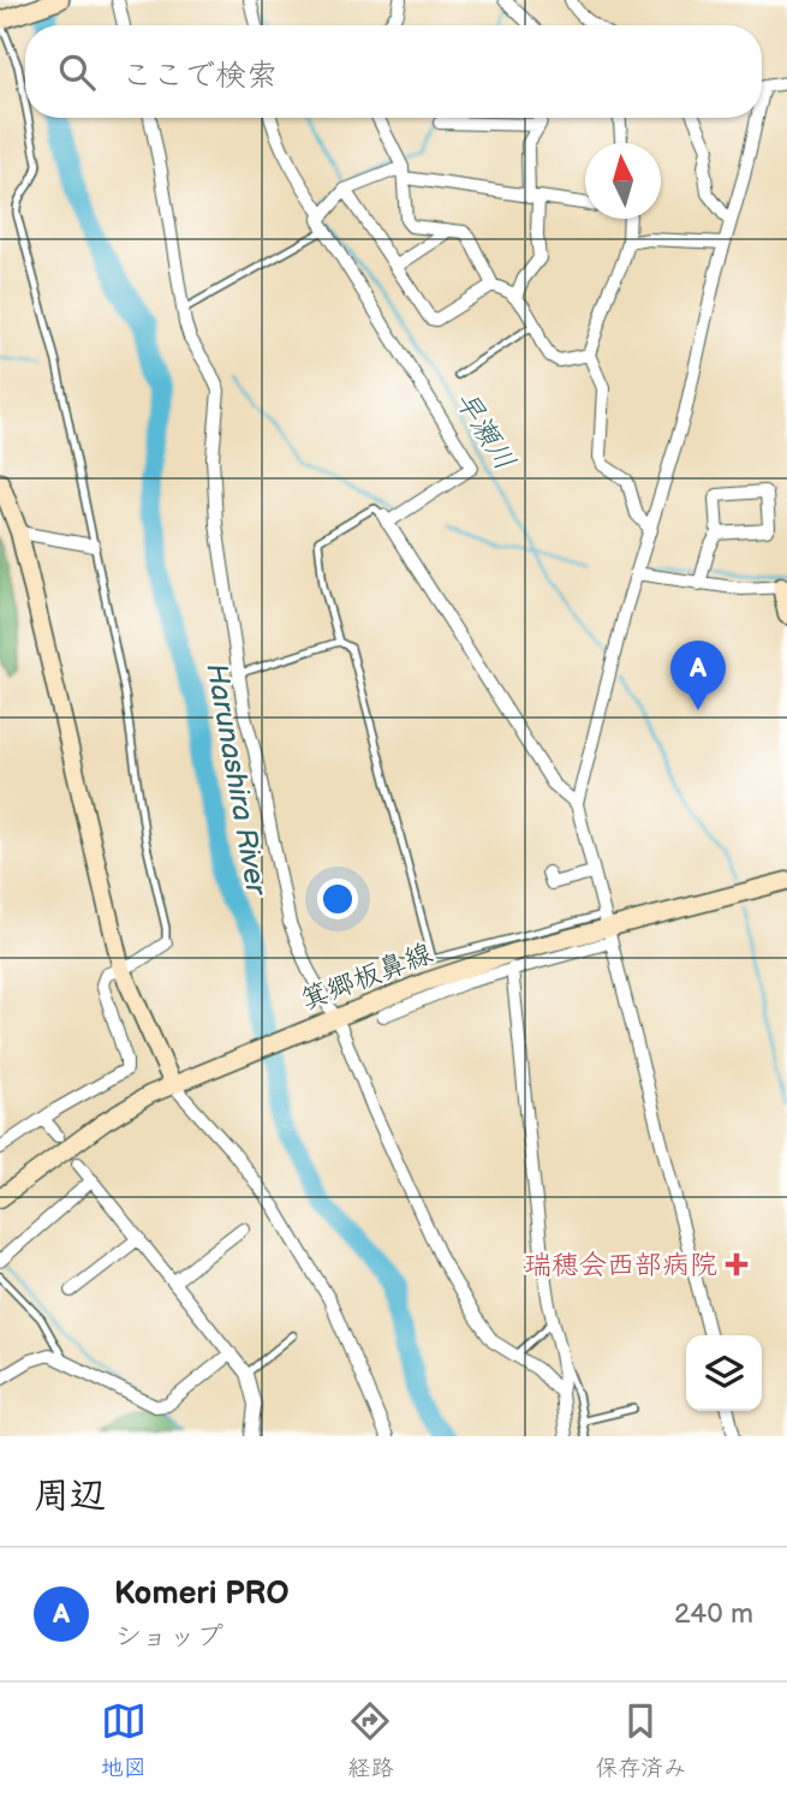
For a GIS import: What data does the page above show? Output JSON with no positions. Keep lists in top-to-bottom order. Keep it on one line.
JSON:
{"streets":{"main road":["箕郷板鼻線"]},"water":["早瀬川","Harunashira River"],"places":{"health":["瑞穂会西部病院"]},"north":"top","page":{"search":"ここで検索","pins":"A","heading":"周辺","list":[{"mark":"A","name":"Komeri PRO","note":"ショップ","value":"240 m"}],"nav":["地図","経路","保存済み"]}}
